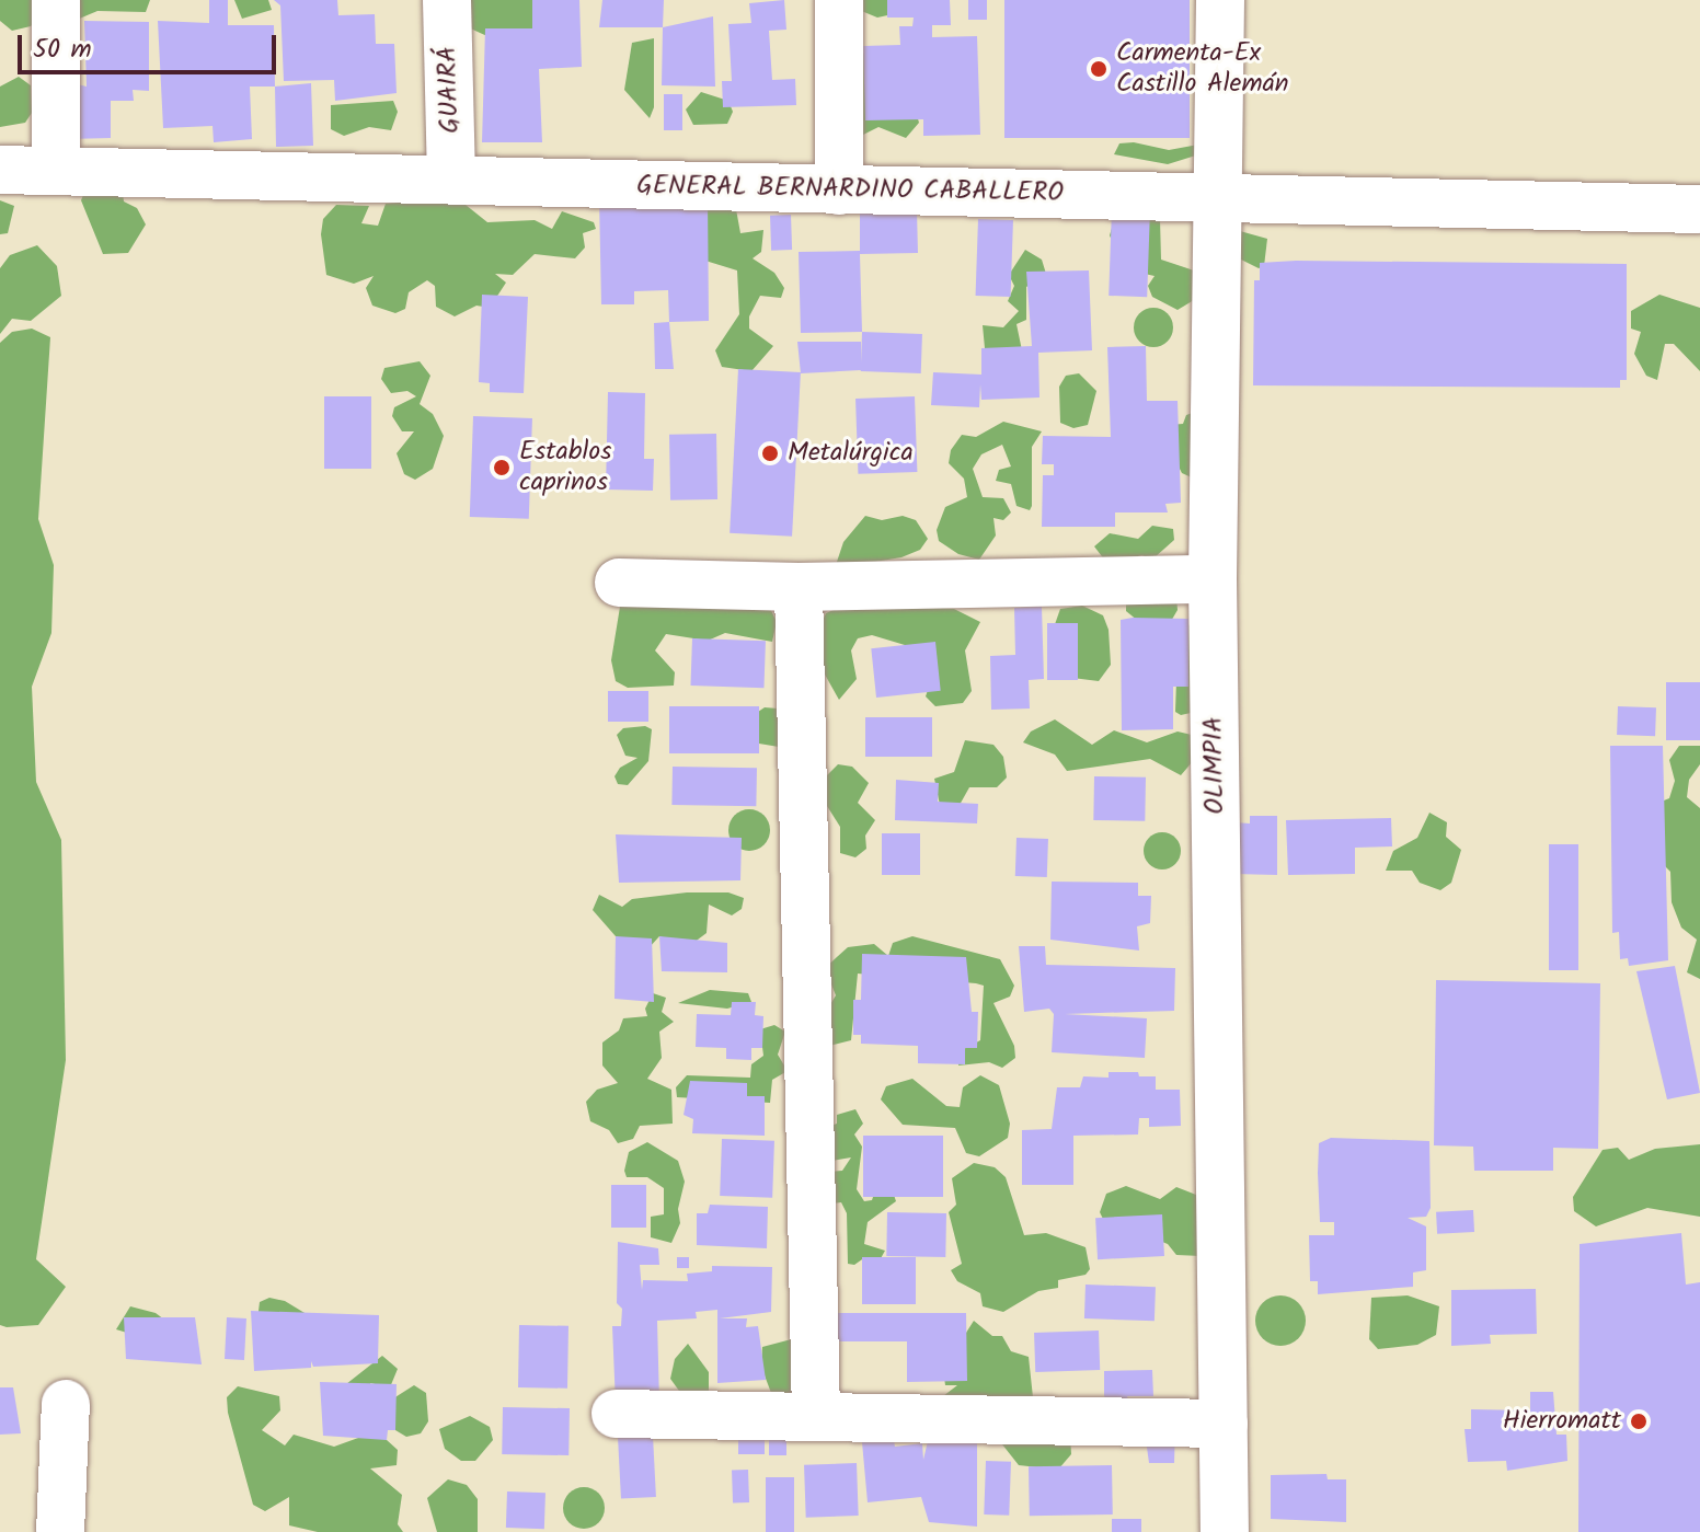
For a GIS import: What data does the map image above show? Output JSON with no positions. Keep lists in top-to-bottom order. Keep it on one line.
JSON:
{"streets":{"street":["GUAIRÁ","GENERAL BERNARDINO CABALLERO","OLIMPIA"]},"crossings":[["GUAIRÁ","GENERAL BERNARDINO CABALLERO"],["GENERAL BERNARDINO CABALLERO","OLIMPIA"]],"places":["Carmenta-Ex Castillo Alemán","Metalúrgica","Establos caprinos","Hierromatt"],"scale_bar":"50 m"}
